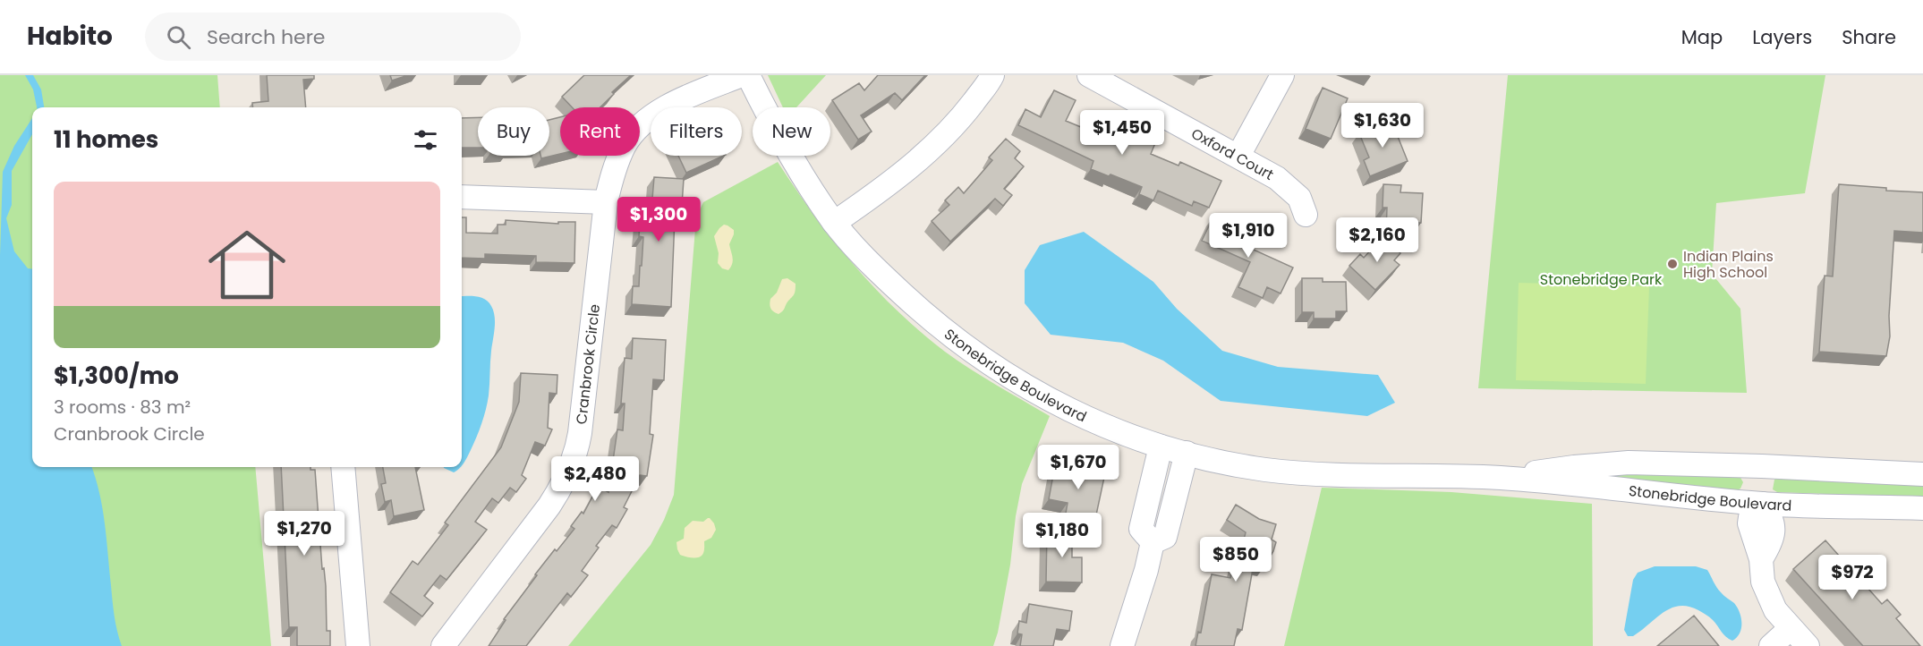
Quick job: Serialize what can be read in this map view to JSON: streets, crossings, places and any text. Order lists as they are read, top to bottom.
{
  "streets": {
    "street": ["Oxford Court", "Cranbrook Circle", "Stonebridge Boulevard"]
  },
  "parks": ["Stonebridge Park"],
  "places": ["Indian Plains High School"],
  "page": {
    "header": "Habito",
    "search": "Search here",
    "nav": ["Map", "Layers", "Share"],
    "price": [
      "$1,630",
      "$1,450",
      "$1,300",
      "$1,910",
      "$2,160",
      "$1,670",
      "$2,480",
      "$1,270",
      "$1,180",
      "$850",
      "$972"
    ],
    "chip": [
      "Buy",
      "Rent",
      "Filters",
      "New"
    ],
    "heading": "11 homes",
    "list": [
      {
        "name": "$1,300/mo",
        "note": "3 rooms · 83 m² · Cranbrook Circle"
      }
    ]
  }
}
